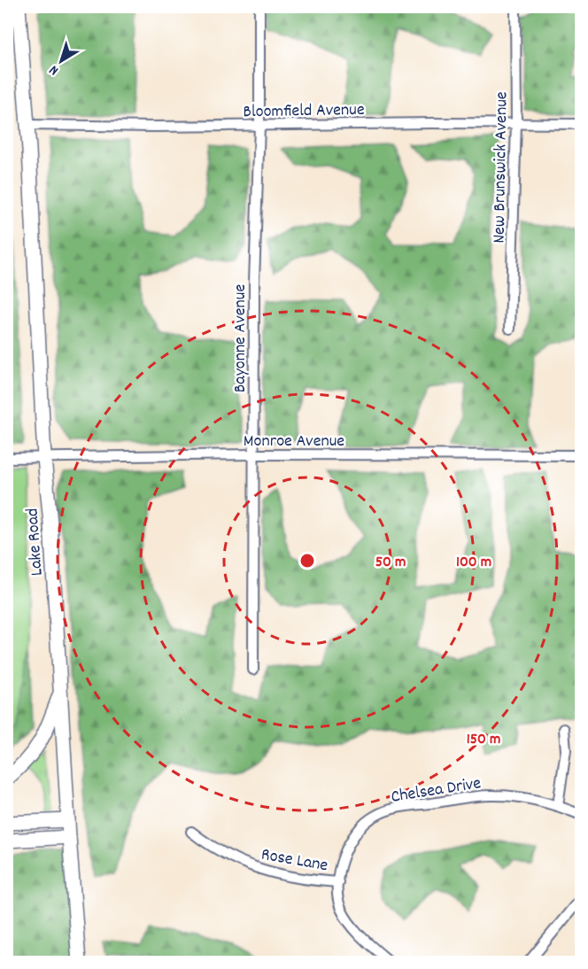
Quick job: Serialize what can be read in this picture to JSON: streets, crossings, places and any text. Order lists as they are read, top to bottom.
{
  "streets": {
    "street": [
      "Bloomfield Avenue",
      "New Brunswick Avenue",
      "Bayonne Avenue",
      "Monroe Avenue",
      "Lake Road",
      "Chelsea Drive",
      "Rose Lane"
    ]
  },
  "crossings": [
    ["Bloomfield Avenue", "New Brunswick Avenue"],
    ["Bloomfield Avenue", "Bayonne Avenue"],
    ["Bloomfield Avenue", "Lake Road"],
    ["Bayonne Avenue", "Monroe Avenue"],
    ["Monroe Avenue", "Lake Road"],
    ["Chelsea Drive", "Rose Lane"]
  ],
  "north": "bottom left",
  "rings": ["50 m", "100 m", "150 m"]
}
